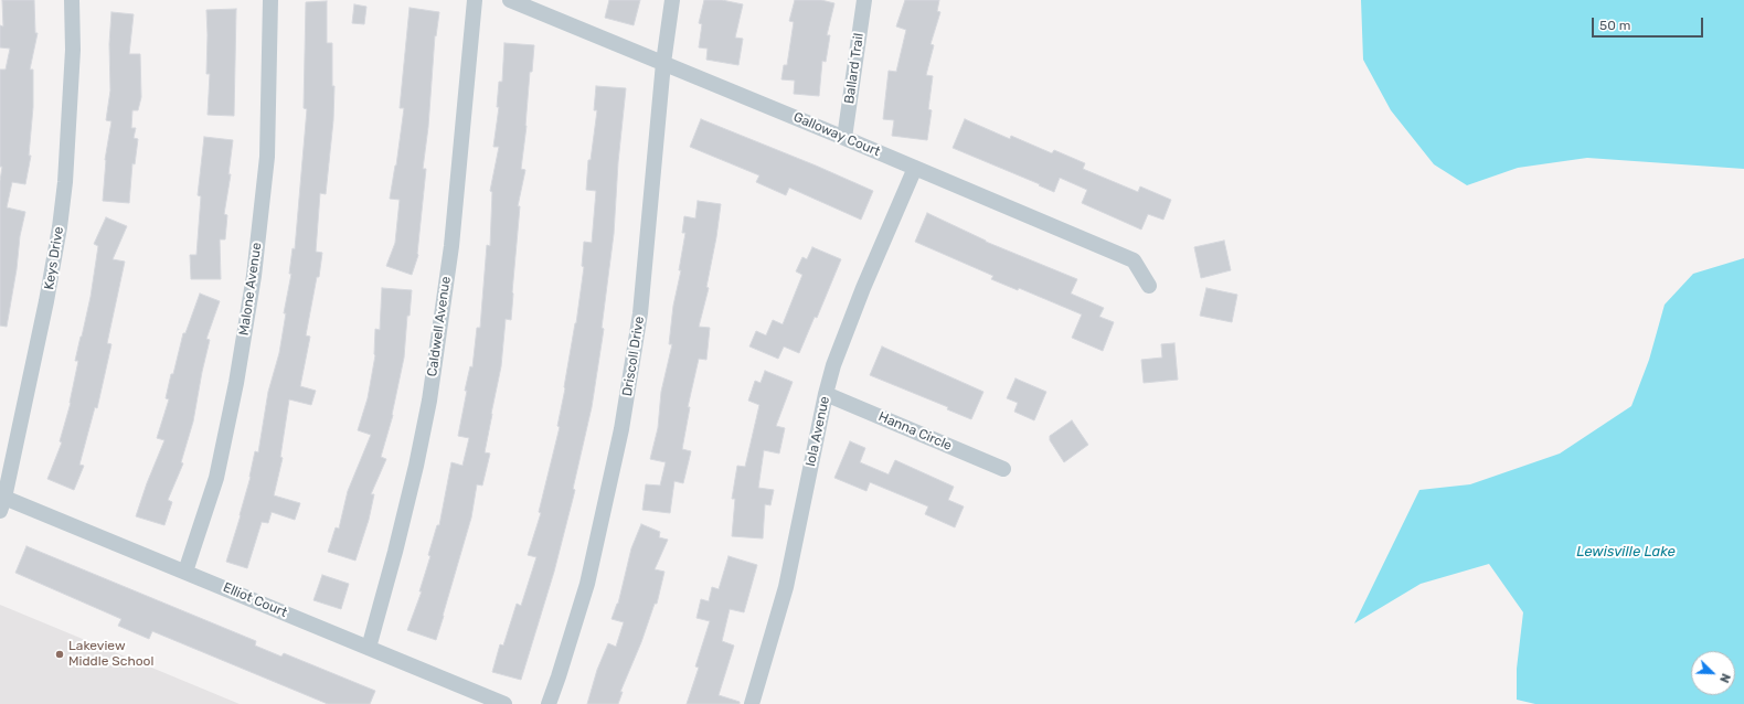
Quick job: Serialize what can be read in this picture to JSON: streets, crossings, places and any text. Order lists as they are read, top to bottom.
{
  "streets": {
    "street": [
      "Ballard Trail",
      "Galloway Court",
      "Keys Drive",
      "Malone Avenue",
      "Caldwell Avenue",
      "Driscoll Drive",
      "Iola Avenue",
      "Hanna Circle",
      "Elliot Court"
    ]
  },
  "crossings": [
    ["Ballard Trail", "Galloway Court"],
    ["Galloway Court", "Driscoll Drive"],
    ["Galloway Court", "Iola Avenue"],
    ["Keys Drive", "Elliot Court"],
    ["Malone Avenue", "Elliot Court"],
    ["Caldwell Avenue", "Elliot Court"],
    ["Iola Avenue", "Hanna Circle"]
  ],
  "water": ["Lewisville Lake"],
  "places": ["Lakeview Middle School"],
  "scale_bar": "50 m",
  "north": "bottom right"
}
